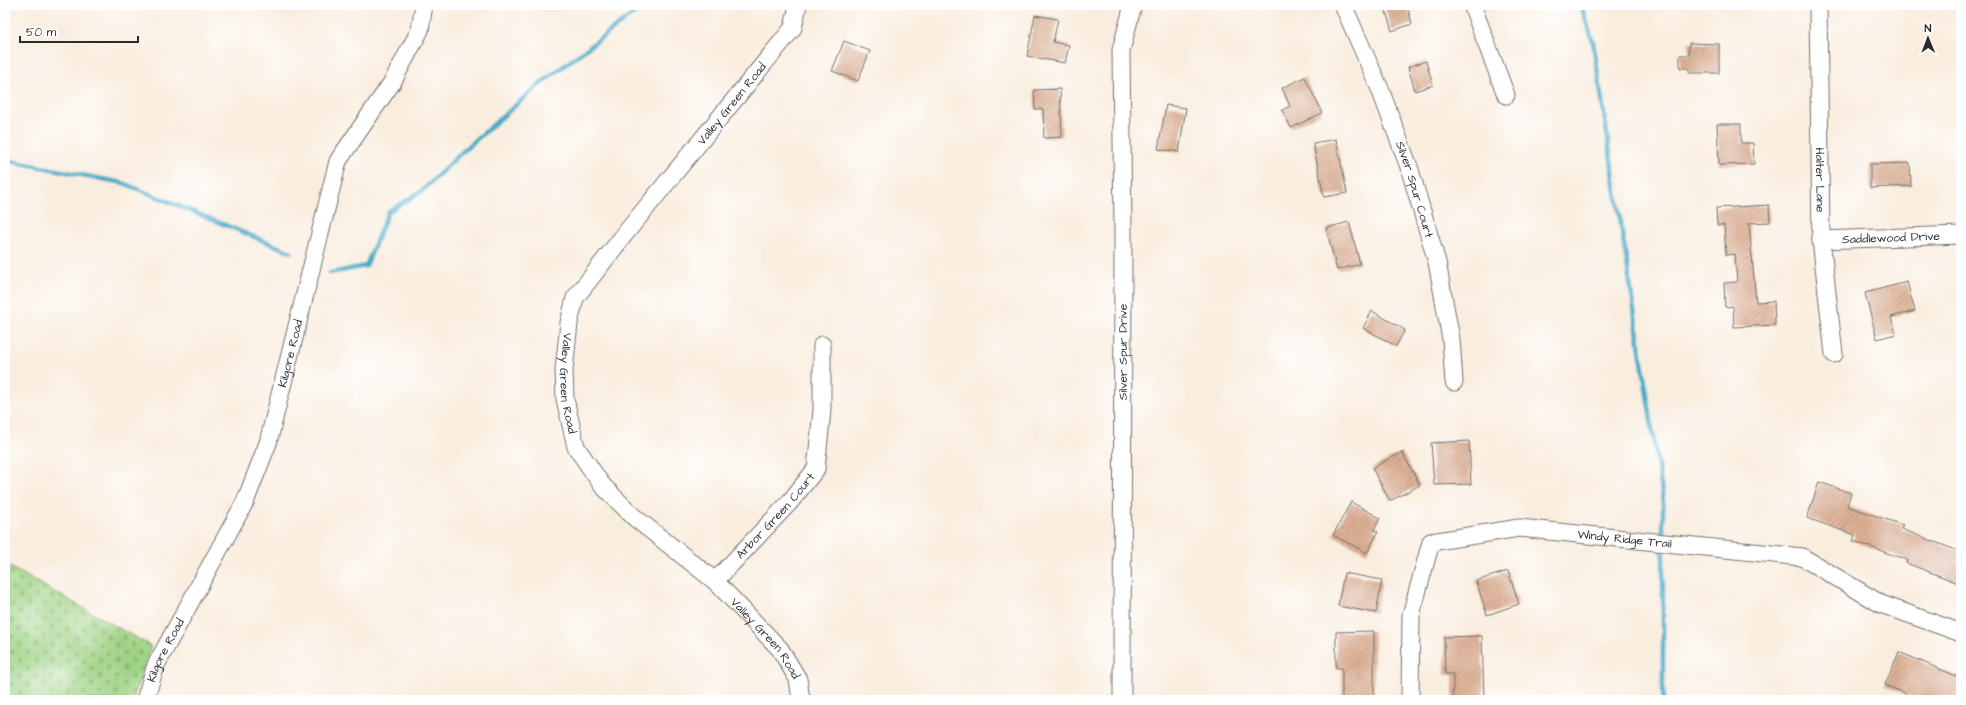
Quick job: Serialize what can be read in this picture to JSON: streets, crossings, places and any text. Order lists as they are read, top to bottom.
{
  "streets": {
    "street": [
      "Valley Green Road",
      "Halter Lane",
      "Silver Spur Court",
      "Saddlewood Drive",
      "Silver Spur Drive",
      "Kilgore Road",
      "Arbor Green Court",
      "Windy Ridge Trail"
    ]
  },
  "crossings": [
    ["Valley Green Road", "Arbor Green Court"],
    ["Halter Lane", "Saddlewood Drive"]
  ],
  "scale_bar": "50 m",
  "north": "top"
}
